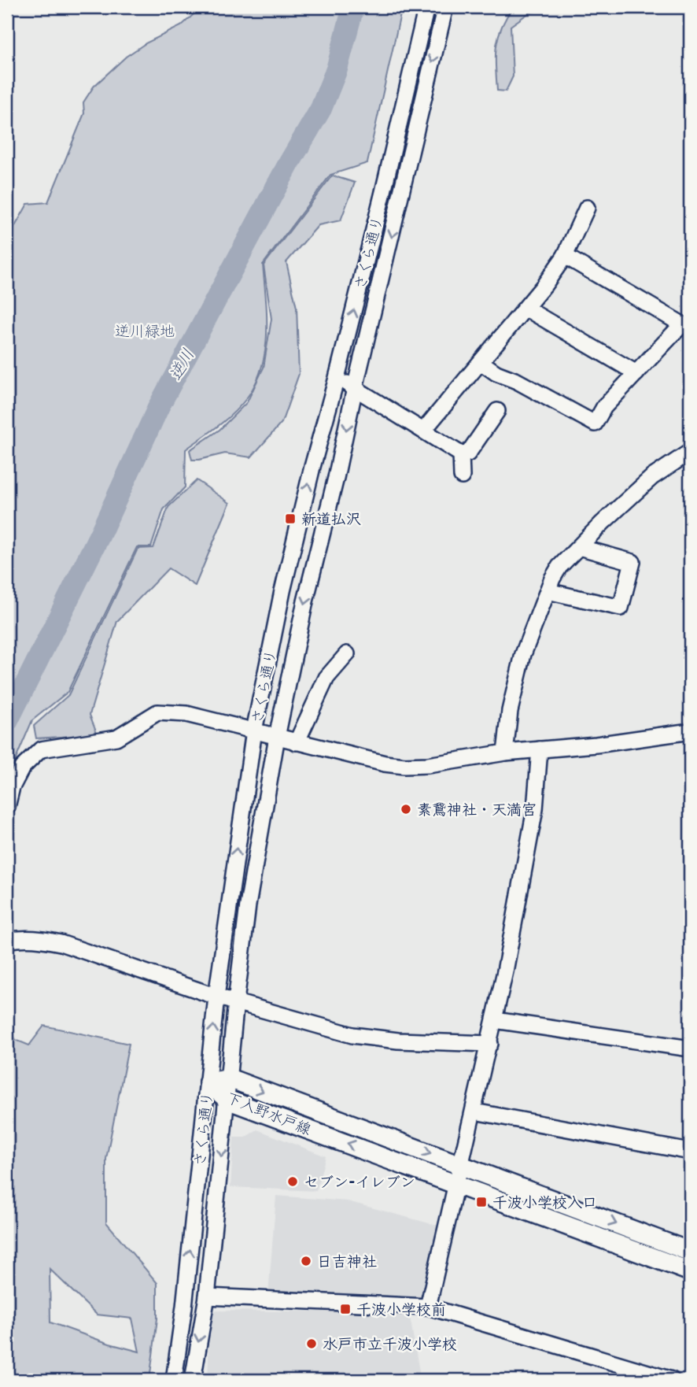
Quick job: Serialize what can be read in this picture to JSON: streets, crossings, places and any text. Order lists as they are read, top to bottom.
{
  "streets": {
    "main road": ["下入野水戸線"],
    "street": ["さくら通り"]
  },
  "crossings": [
    ["さくら通り", "下入野水戸線"]
  ],
  "water": ["逆川"],
  "parks": ["逆川緑地"],
  "places": {
    "transit": ["新道払沢", "千波小学校入口", "千波小学校前"],
    "other": [
      "素鵞神社・天満宮",
      "セブン-イレブン",
      "日吉神社",
      "水戸市立千波小学校"
    ]
  }
}
